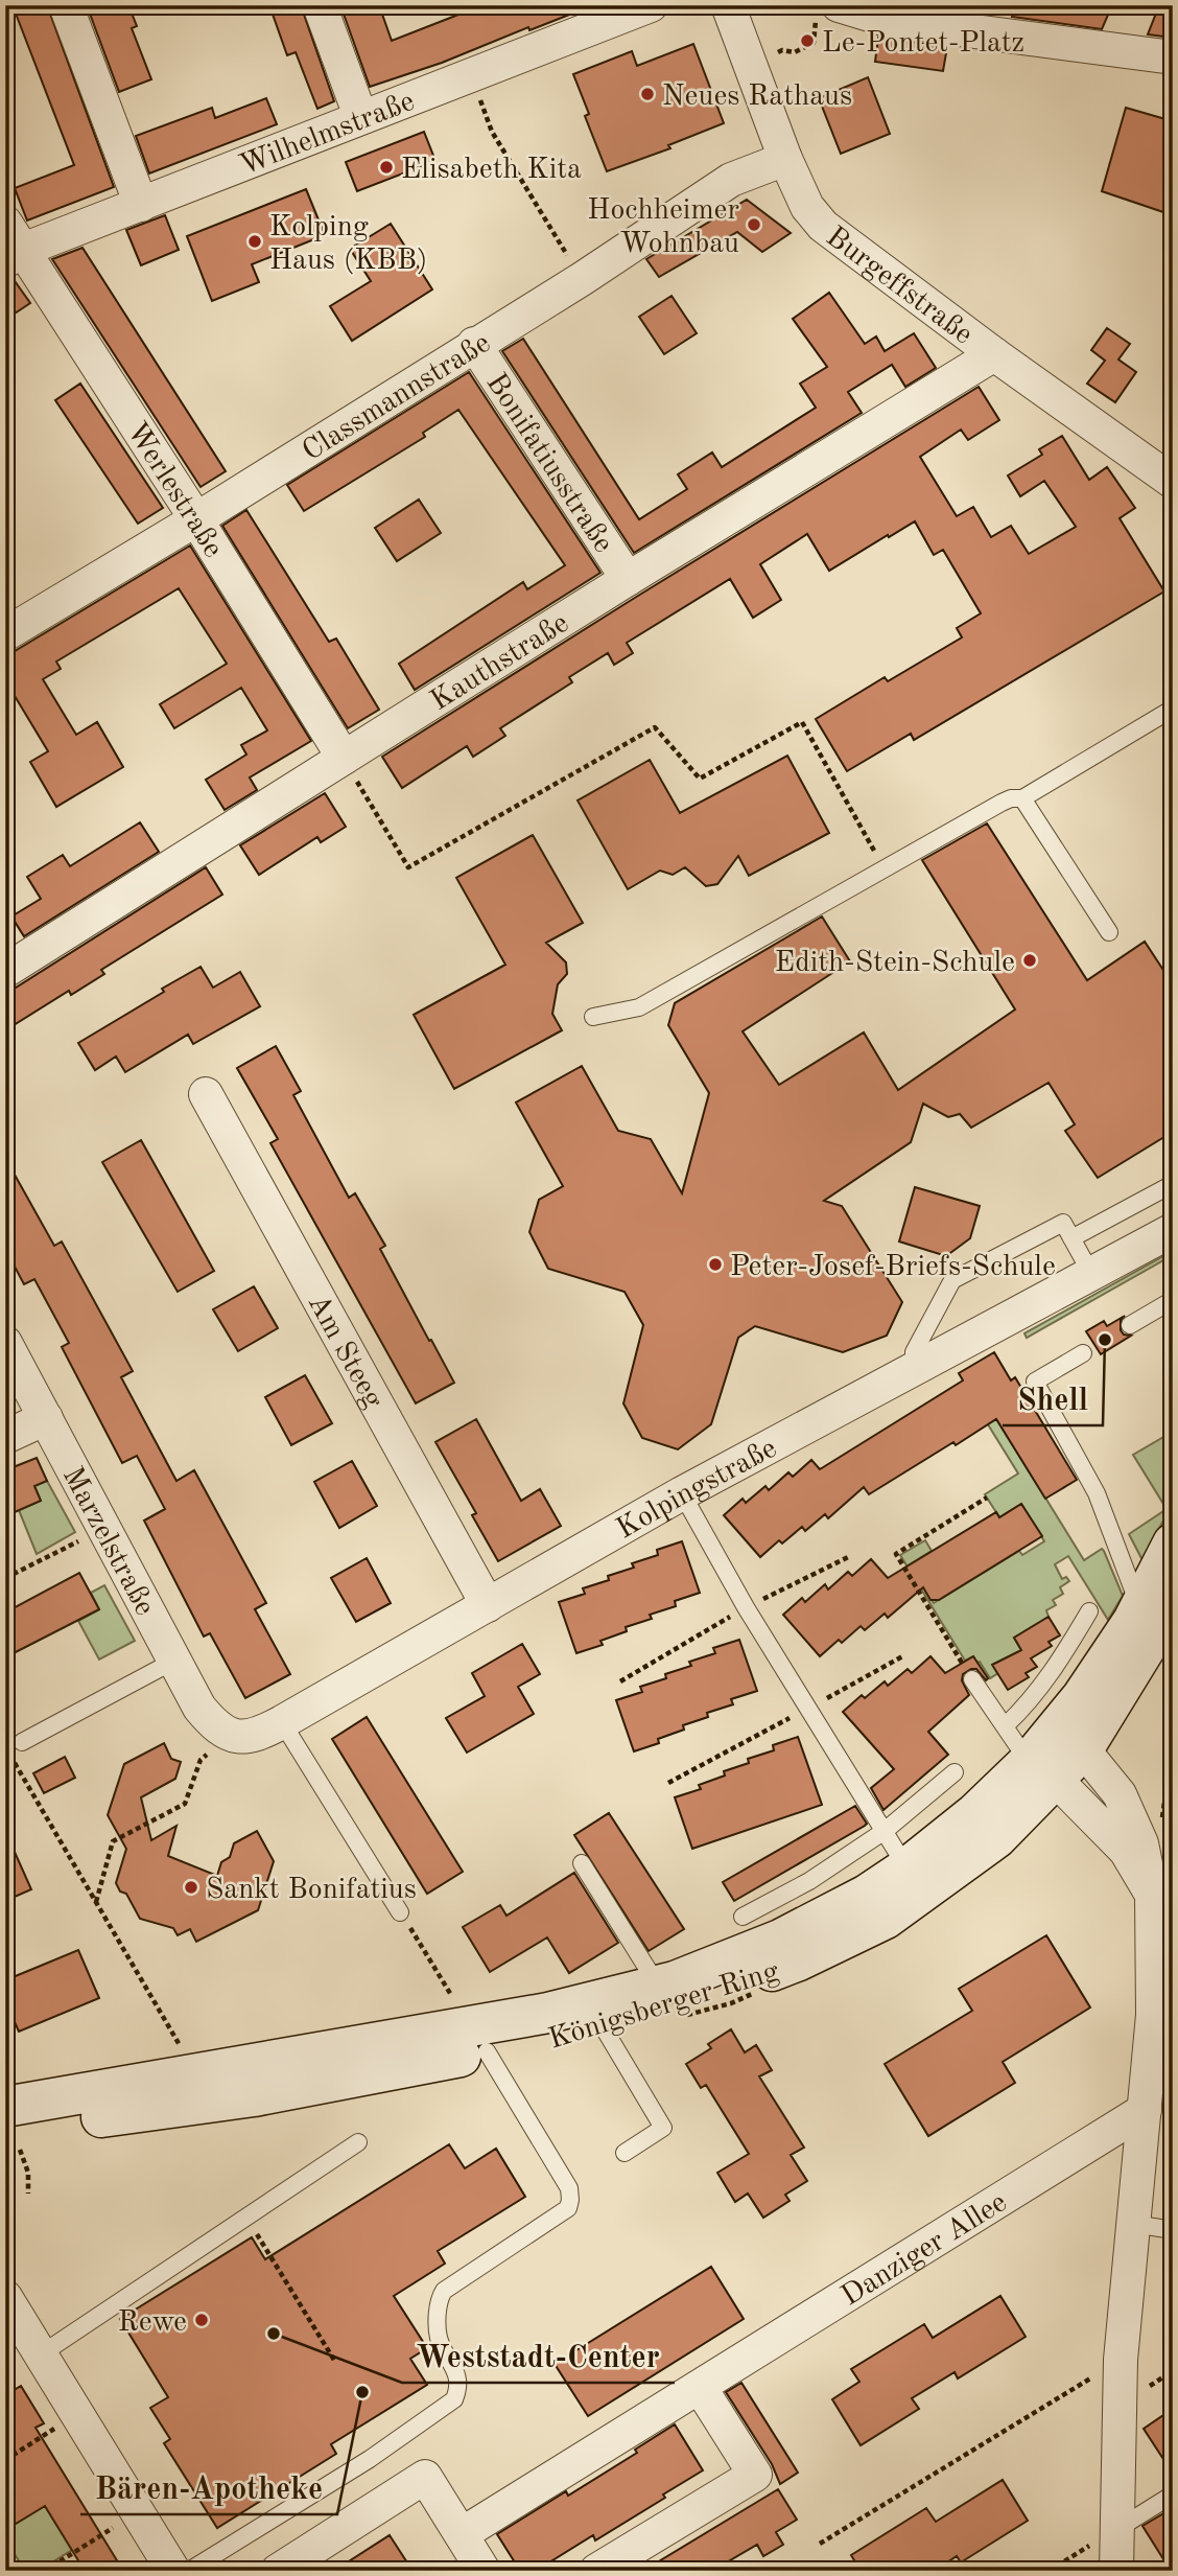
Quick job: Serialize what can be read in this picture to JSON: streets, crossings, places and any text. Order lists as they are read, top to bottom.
{
  "streets": {
    "main road": ["Königsberger Ring"],
    "street": [
      "Wilhelmstraße",
      "Burgeffstraße",
      "Classmannstraße",
      "Bonifatiusstraße",
      "Werlestraße",
      "Kauthstraße",
      "Am Steeg",
      "Kolpingstraße",
      "Marzelstraße",
      "Danziger Allee"
    ]
  },
  "crossings": [
    ["Wilhelmstraße", "Werlestraße"],
    ["Burgeffstraße", "Classmannstraße"],
    ["Burgeffstraße", "Kauthstraße"],
    ["Classmannstraße", "Bonifatiusstraße"],
    ["Classmannstraße", "Werlestraße"],
    ["Bonifatiusstraße", "Kauthstraße"],
    ["Werlestraße", "Kauthstraße"],
    ["Am Steeg", "Kolpingstraße"],
    ["Kolpingstraße", "Marzelstraße"]
  ],
  "places": [
    "Le-Pontet-Platz",
    "Neues Rathaus",
    "Elisabeth Kita",
    "Hochheimer Wohnbau",
    "Kolping Haus (KBB)",
    "Edith-Stein-Schule",
    "Peter-Josef-Briefs-Schule",
    "Shell",
    "Sankt Bonifatius",
    "Rewe",
    "Weststadt-Center",
    "Bären-Apotheke"
  ]
}
